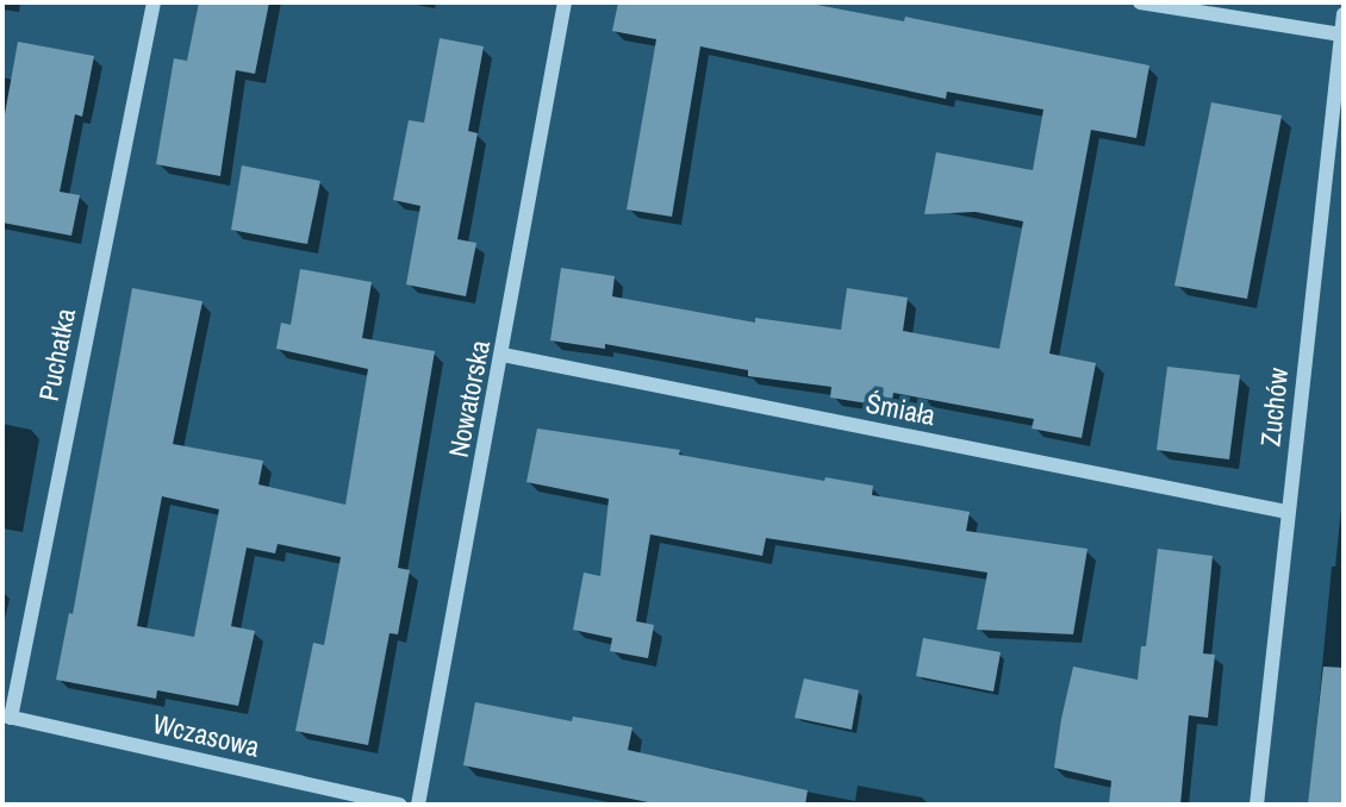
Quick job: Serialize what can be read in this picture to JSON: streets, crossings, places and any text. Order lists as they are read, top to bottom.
{
  "streets": {
    "street": [
      "Puchatka",
      "Nowatorska",
      "Zuchów",
      "Śmiała",
      "Wczasowa"
    ]
  },
  "crossings": [
    ["Puchatka", "Wczasowa"],
    ["Nowatorska", "Śmiała"],
    ["Zuchów", "Śmiała"]
  ]
}
